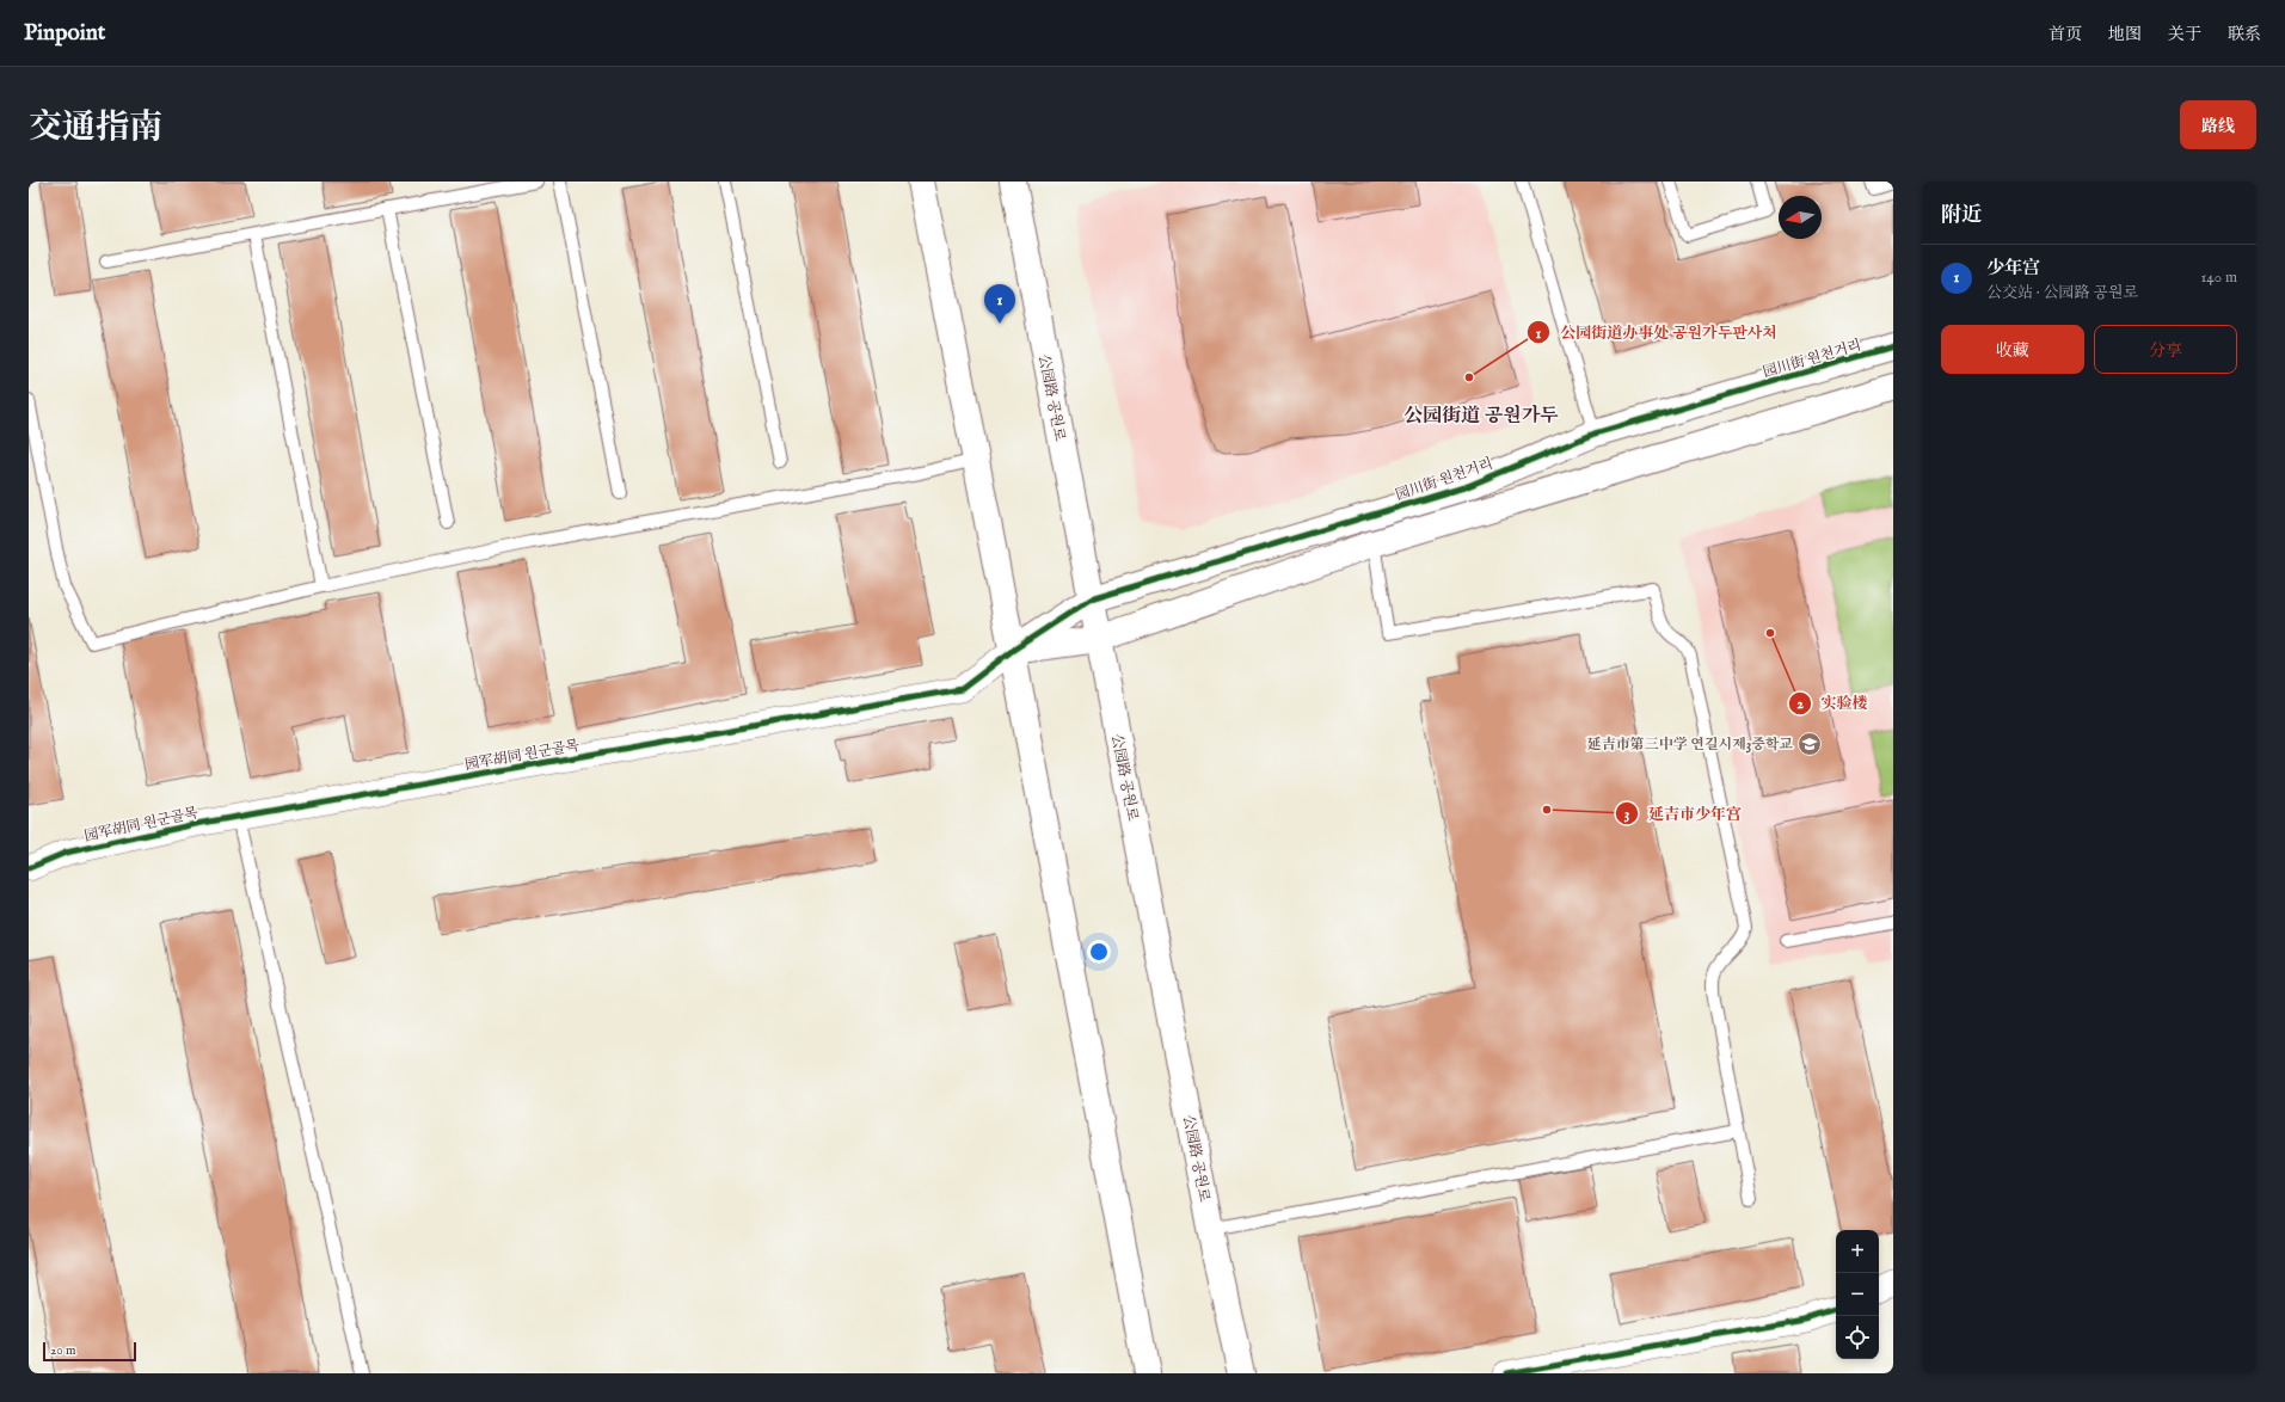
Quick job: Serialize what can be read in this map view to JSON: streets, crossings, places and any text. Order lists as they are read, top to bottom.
{
  "streets": {
    "main road": ["园川街 원천거리", "公园路 공원로"],
    "street": ["园军胡同 원군골목"]
  },
  "crossings": [
    ["园川街 원천거리", "公园路 공원로"],
    ["园川街 원천거리", "园军胡同 원군골목"]
  ],
  "districts": ["公园街道 공원가두"],
  "places": {
    "other": ["公园街道办事处 공원가두판사처", "实验楼", "延吉市少年宫"],
    "school or university": ["延吉市第三中学 연길시제3중학교"]
  },
  "scale_bar": "20 m",
  "north": "left",
  "page": {
    "header": "Pinpoint",
    "nav": [
      "首页",
      "地图",
      "关于",
      "联系"
    ],
    "title": "交通指南",
    "buttons": [
      "路线",
      ["收藏", "分享"]
    ],
    "heading": "附近",
    "list": [
      {
        "mark": "1",
        "name": "少年宫",
        "note": "公交站 · 公园路 공원로",
        "value": "140 m"
      }
    ],
    "pins": "1",
    "map_buttons": ["+", "−"],
    "scale": "20 m"
  }
}
